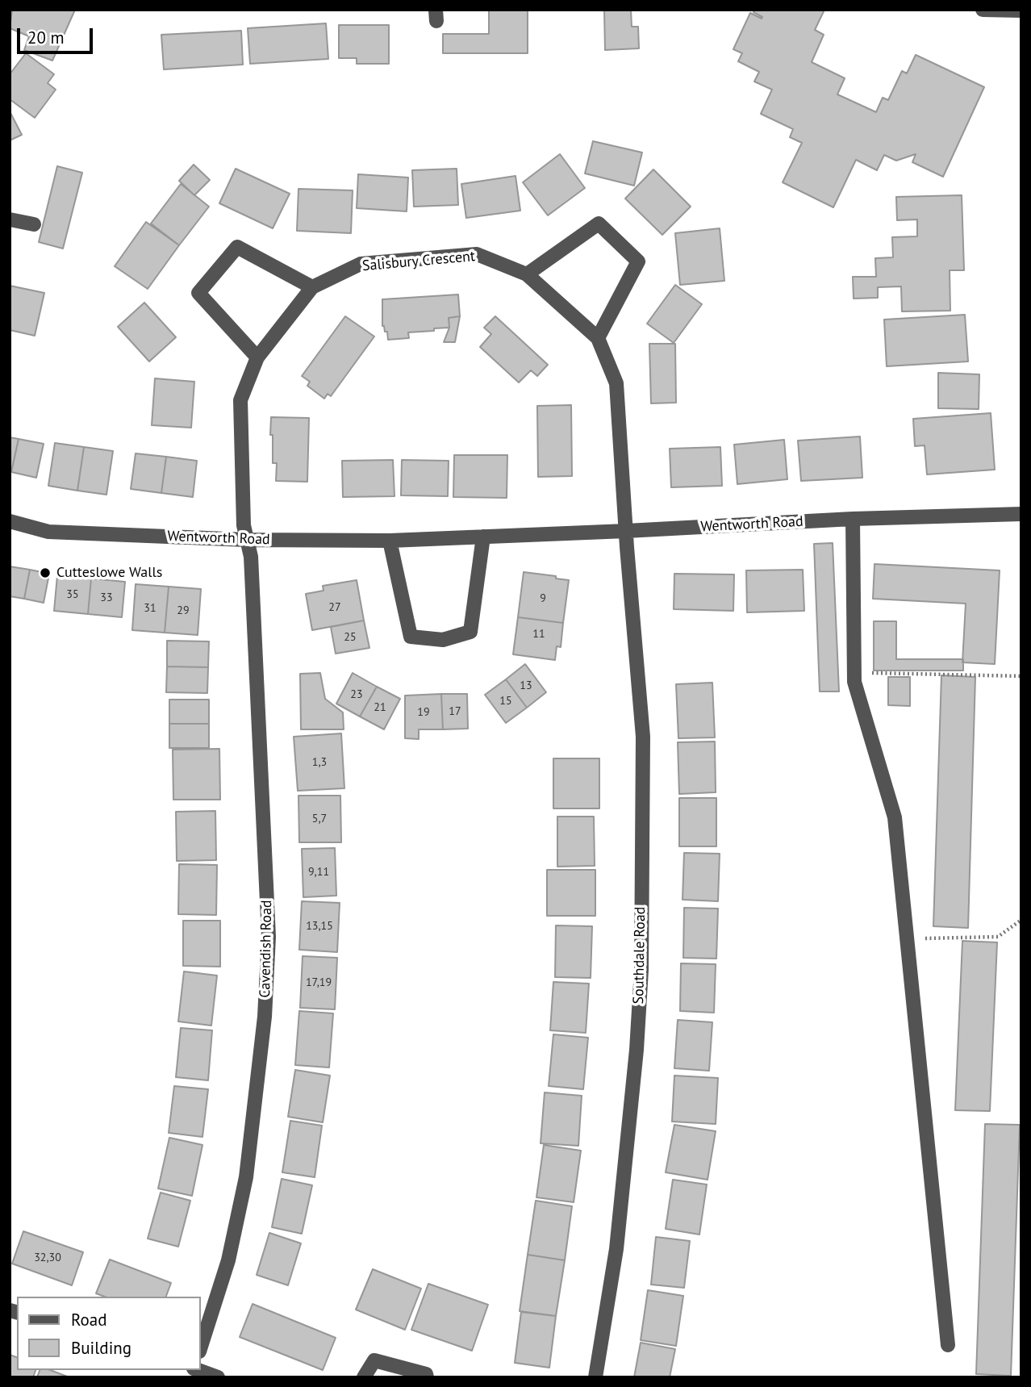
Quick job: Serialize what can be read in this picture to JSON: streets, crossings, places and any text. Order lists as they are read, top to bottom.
{
  "streets": {
    "street": [
      "Salisbury Crescent",
      "Wentworth Road",
      "Cavendish Road",
      "Southdale Road"
    ]
  },
  "crossings": [
    ["Salisbury Crescent", "Wentworth Road"],
    ["Salisbury Crescent", "Cavendish Road"],
    ["Salisbury Crescent", "Southdale Road"],
    ["Wentworth Road", "Cavendish Road"],
    ["Wentworth Road", "Southdale Road"]
  ],
  "places": ["Cutteslowe Walls"],
  "house_numbers": [
    "35",
    "33",
    "9",
    "27",
    "31",
    "29",
    "11",
    "25",
    "13",
    "23",
    "15",
    "21",
    "17",
    "19",
    "1,3",
    "5,7",
    "9,11",
    "13,15",
    "17,19",
    "32,30"
  ],
  "legend": ["Road", "Building"],
  "scale_bar": "20 m"
}
